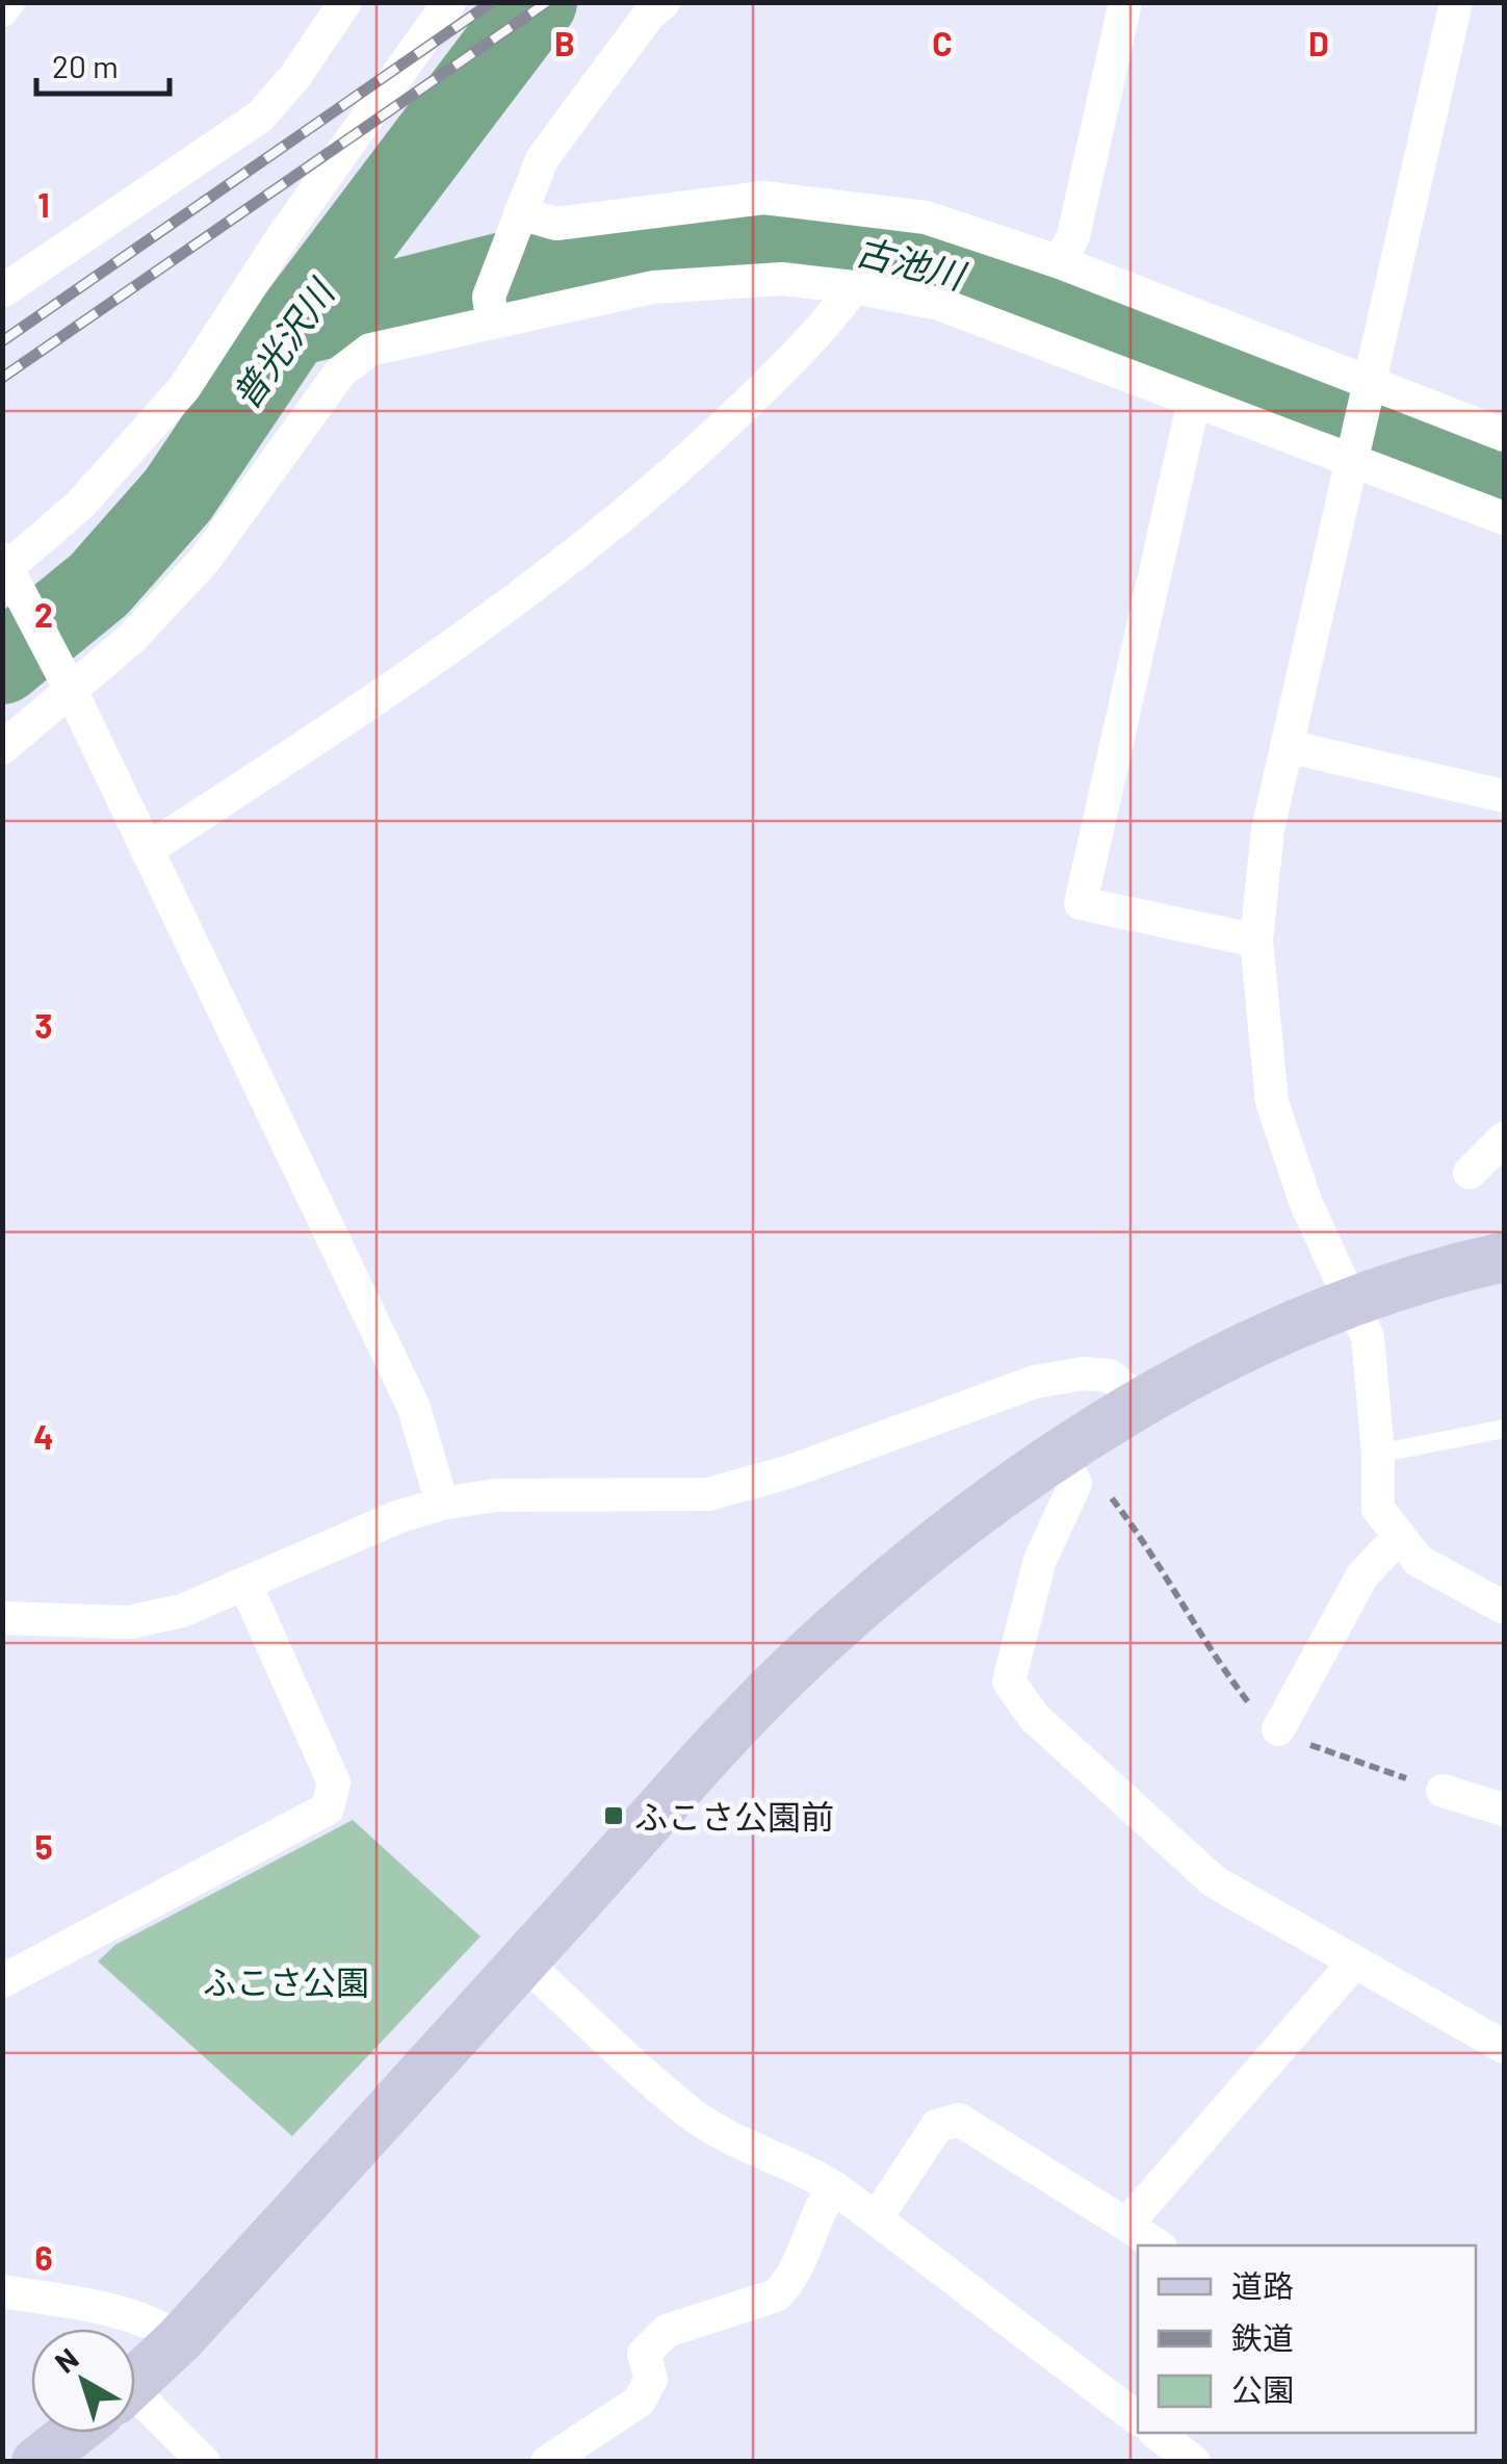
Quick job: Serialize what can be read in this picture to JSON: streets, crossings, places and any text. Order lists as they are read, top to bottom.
{
  "water": ["古池川", "普光沢川"],
  "parks": ["ふこさ公園"],
  "places": {
    "transit": ["ふこさ公園前"]
  },
  "legend": ["道路", "鉄道", "公園"],
  "scale_bar": "20 m",
  "north": "top left",
  "grid": {
    "columns": ["B", "C", "D"],
    "rows": [
      "1",
      "2",
      "3",
      "4",
      "5",
      "6"
    ]
  }
}
